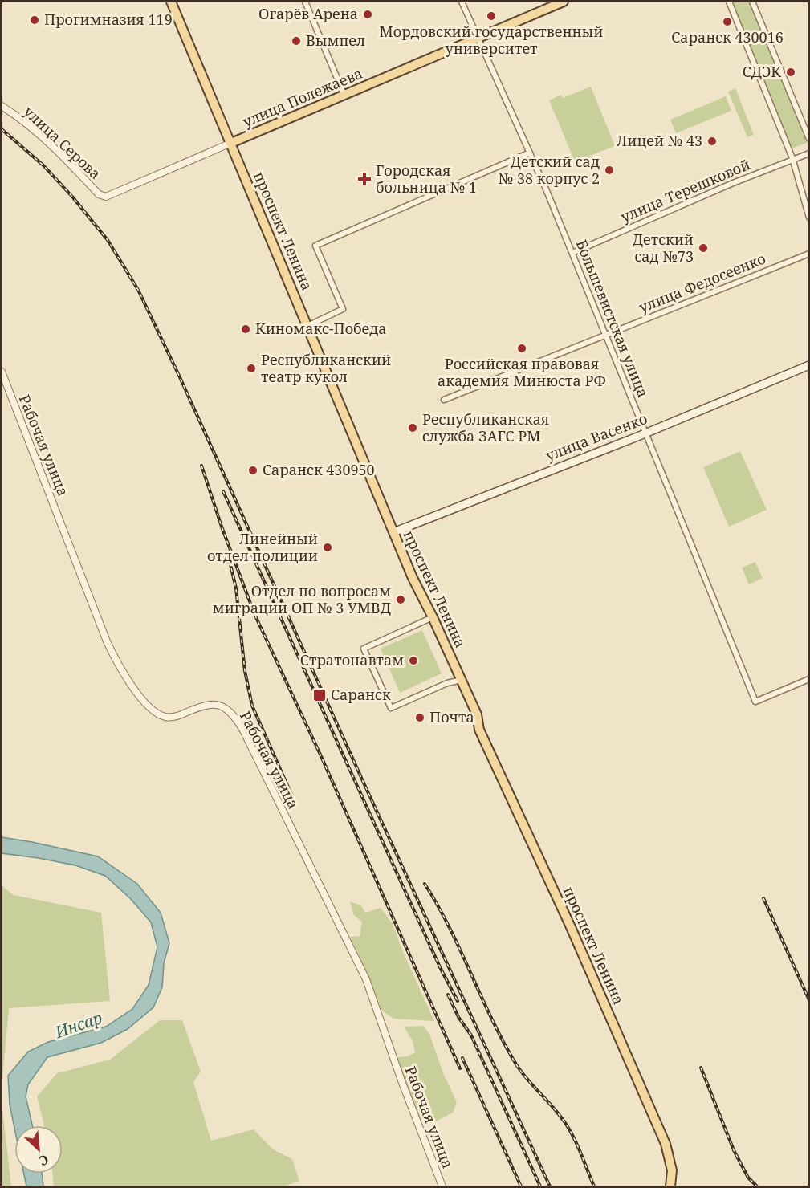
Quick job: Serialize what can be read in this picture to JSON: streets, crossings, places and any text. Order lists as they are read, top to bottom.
{
  "streets": {
    "main road": ["улица Полежаева", "проспект Ленина", "улица Васенко"],
    "street": [
      "улица Серова",
      "улица Терешковой",
      "улица Федосеенко",
      "Большевистская улица",
      "Рабочая улица"
    ]
  },
  "crossings": [
    ["улица Полежаева", "улица Серова"],
    ["улица Полежаева", "проспект Ленина"],
    ["улица Полежаева", "Большевистская улица"],
    ["улица Терешковой", "Большевистская улица"],
    ["проспект Ленина", "улица Васенко"],
    ["улица Федосеенко", "Большевистская улица"],
    ["Большевистская улица", "улица Васенко"]
  ],
  "water": ["Инсар"],
  "places": {
    "other": [
      "Огарёв Арена",
      "Мордовский государственный университет",
      "Прогимназия 119",
      "Саранск 430016",
      "Вымпел",
      "СДЭК",
      "Лицей № 43",
      "Детский сад № 38 корпус 2",
      "Детский сад №73",
      "Киномакс-Победа",
      "Российская правовая академия Минюста РФ",
      "Республиканский театр кукол",
      "Республиканская служба ЗАГС РМ",
      "Саранск 430950",
      "Линейный отдел полиции",
      "Отдел по вопросам миграции ОП № 3 УМВД",
      "Стратонавтам",
      "Почта"
    ],
    "health": ["Городская больница № 1"],
    "transit": ["Саранск"]
  },
  "north": "bottom right"
}
